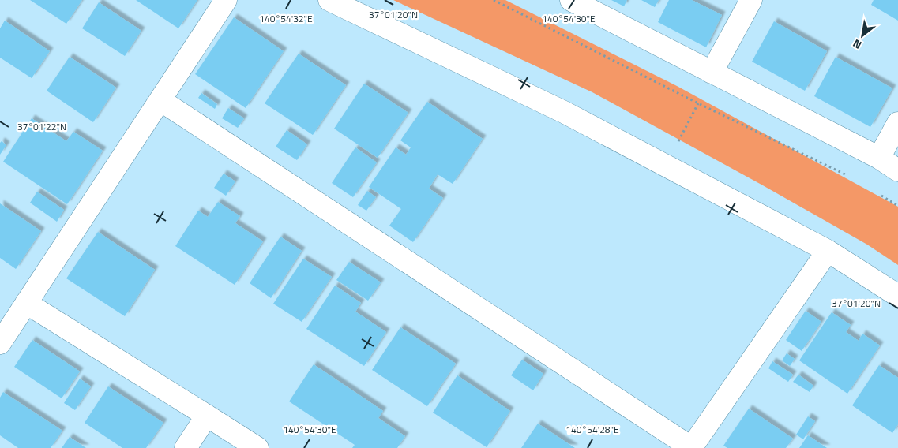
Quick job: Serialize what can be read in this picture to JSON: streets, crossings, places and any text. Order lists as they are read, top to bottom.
{
  "north": "bottom left",
  "coordinates": [
    "37°01'20\"N",
    "140°54'32\"E",
    "140°54'30\"E",
    "37°01'22\"N",
    "140°54'28\"E"
  ]
}
